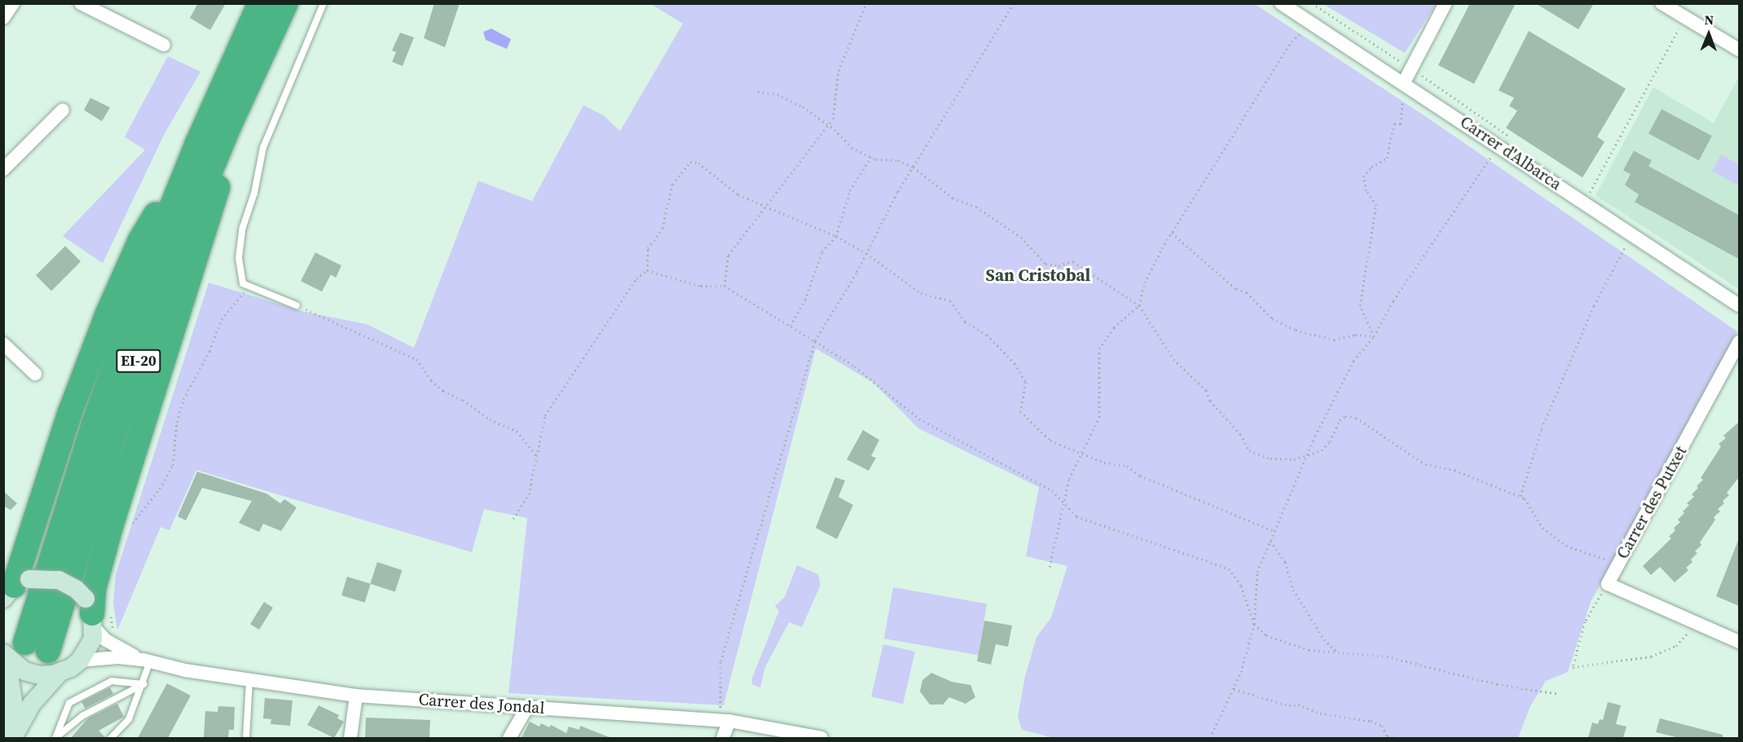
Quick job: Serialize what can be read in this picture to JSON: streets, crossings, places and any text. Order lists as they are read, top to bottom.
{
  "streets": {
    "highway": ["EI-20"],
    "street": ["Carrer d'Albarca", "Carrer des Putxet", "Carrer des Jondal"]
  },
  "districts": ["San Cristobal"],
  "north": "top"
}
